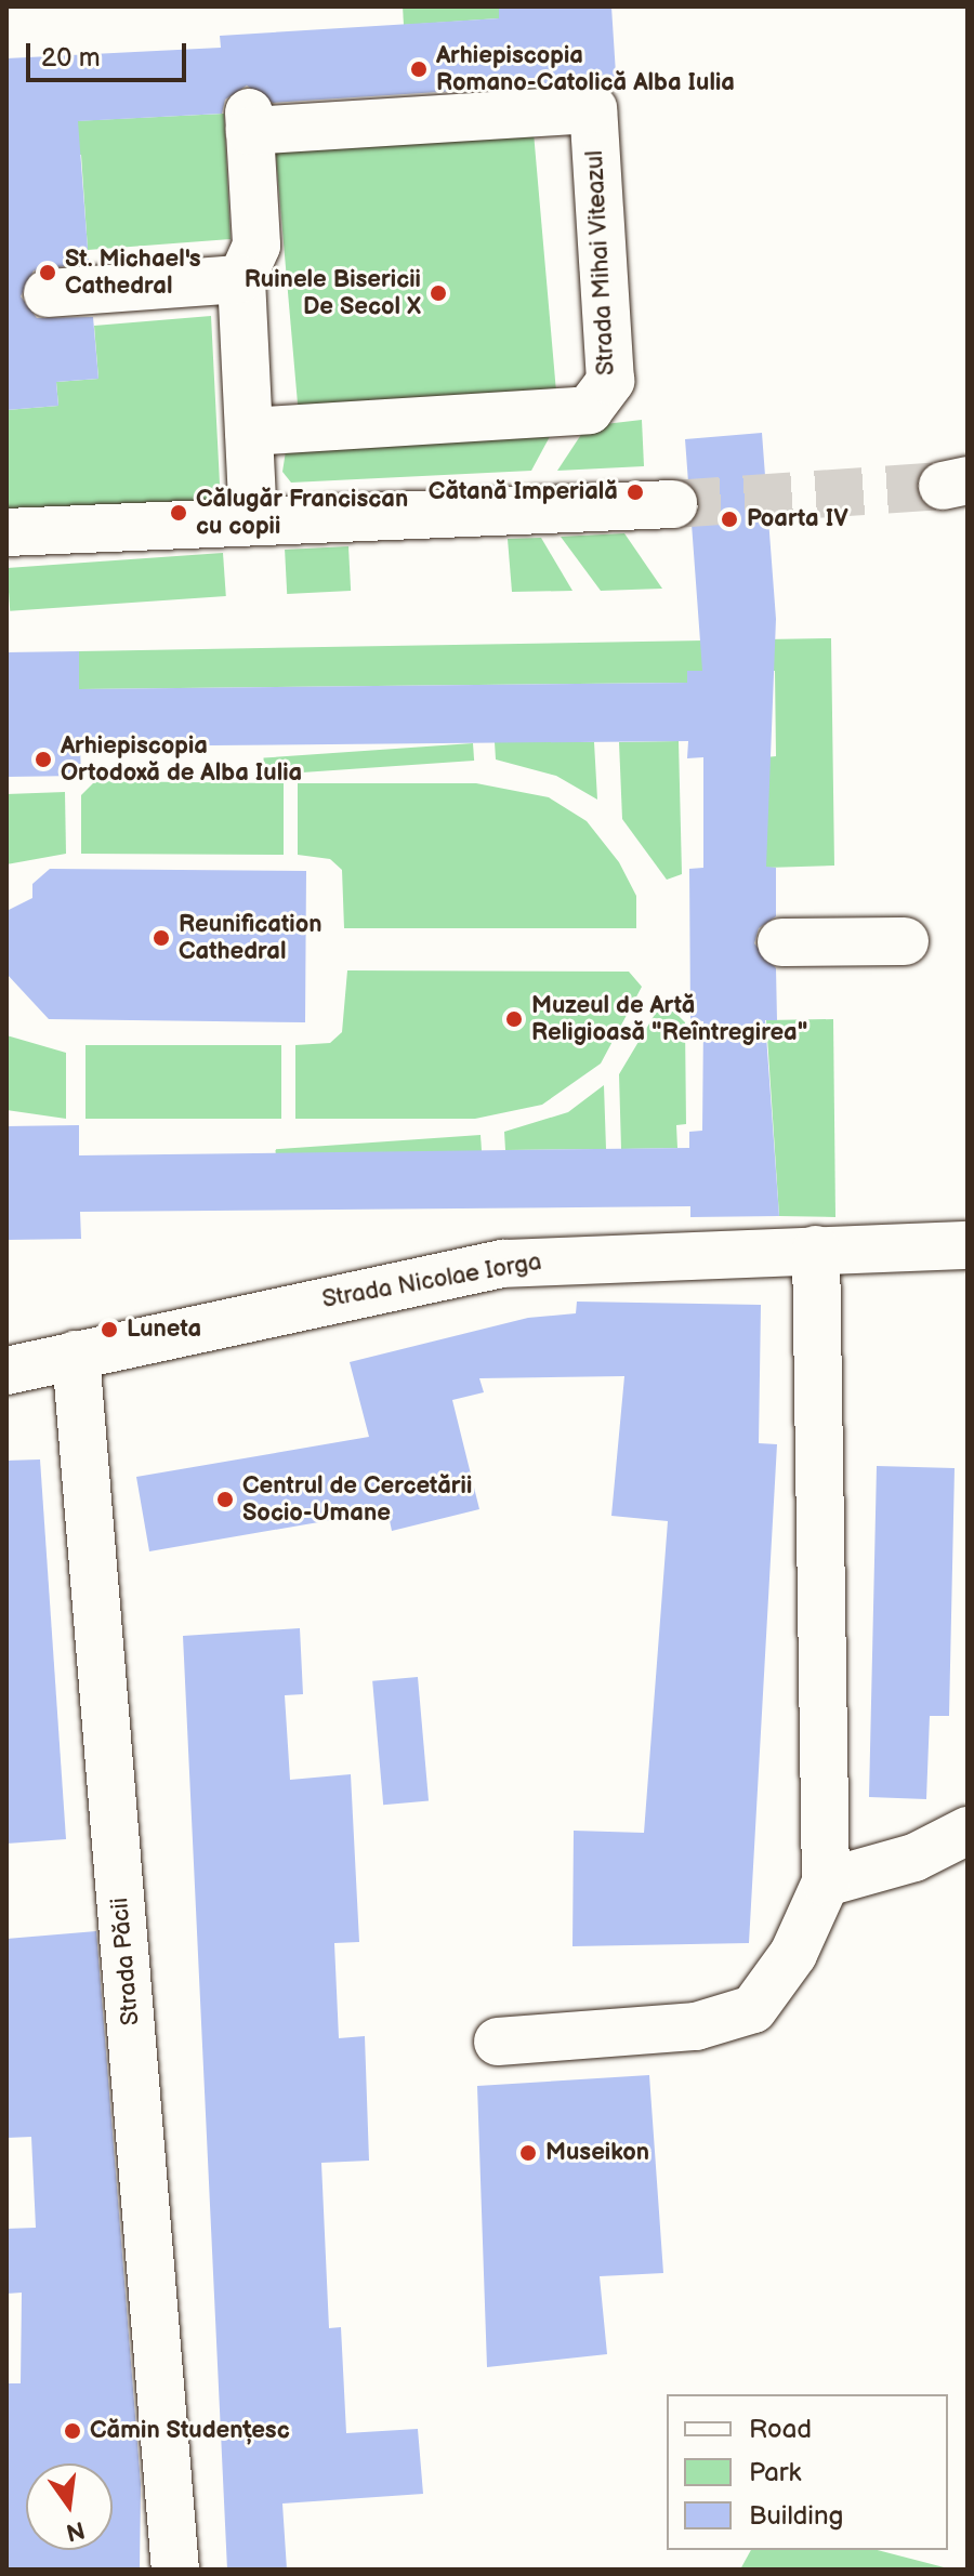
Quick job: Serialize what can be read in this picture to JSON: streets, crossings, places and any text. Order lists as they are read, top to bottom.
{
  "streets": {
    "street": ["Strada Mihai Viteazul", "Strada Nicolae Iorga", "Strada Păcii"]
  },
  "crossings": [
    ["Strada Nicolae Iorga", "Strada Păcii"]
  ],
  "places": [
    "Arhiepiscopia Romano-Catolică Alba Iulia",
    "St. Michael's Cathedral",
    "Ruinele Bisericii De Secol X",
    "Cătană Imperială",
    "Călugăr Franciscan cu copii",
    "Poarta IV",
    "Arhiepiscopia Ortodoxă de Alba Iulia",
    "Reunification Cathedral",
    "Muzeul de Artă Religioasă \"Reîntregirea\"",
    "Luneta",
    "Centrul de Cercetării Socio-Umane",
    "Museikon",
    "Cămin Studențesc"
  ],
  "legend": ["Road", "Park", "Building"],
  "scale_bar": "20 m",
  "north": "bottom"
}
